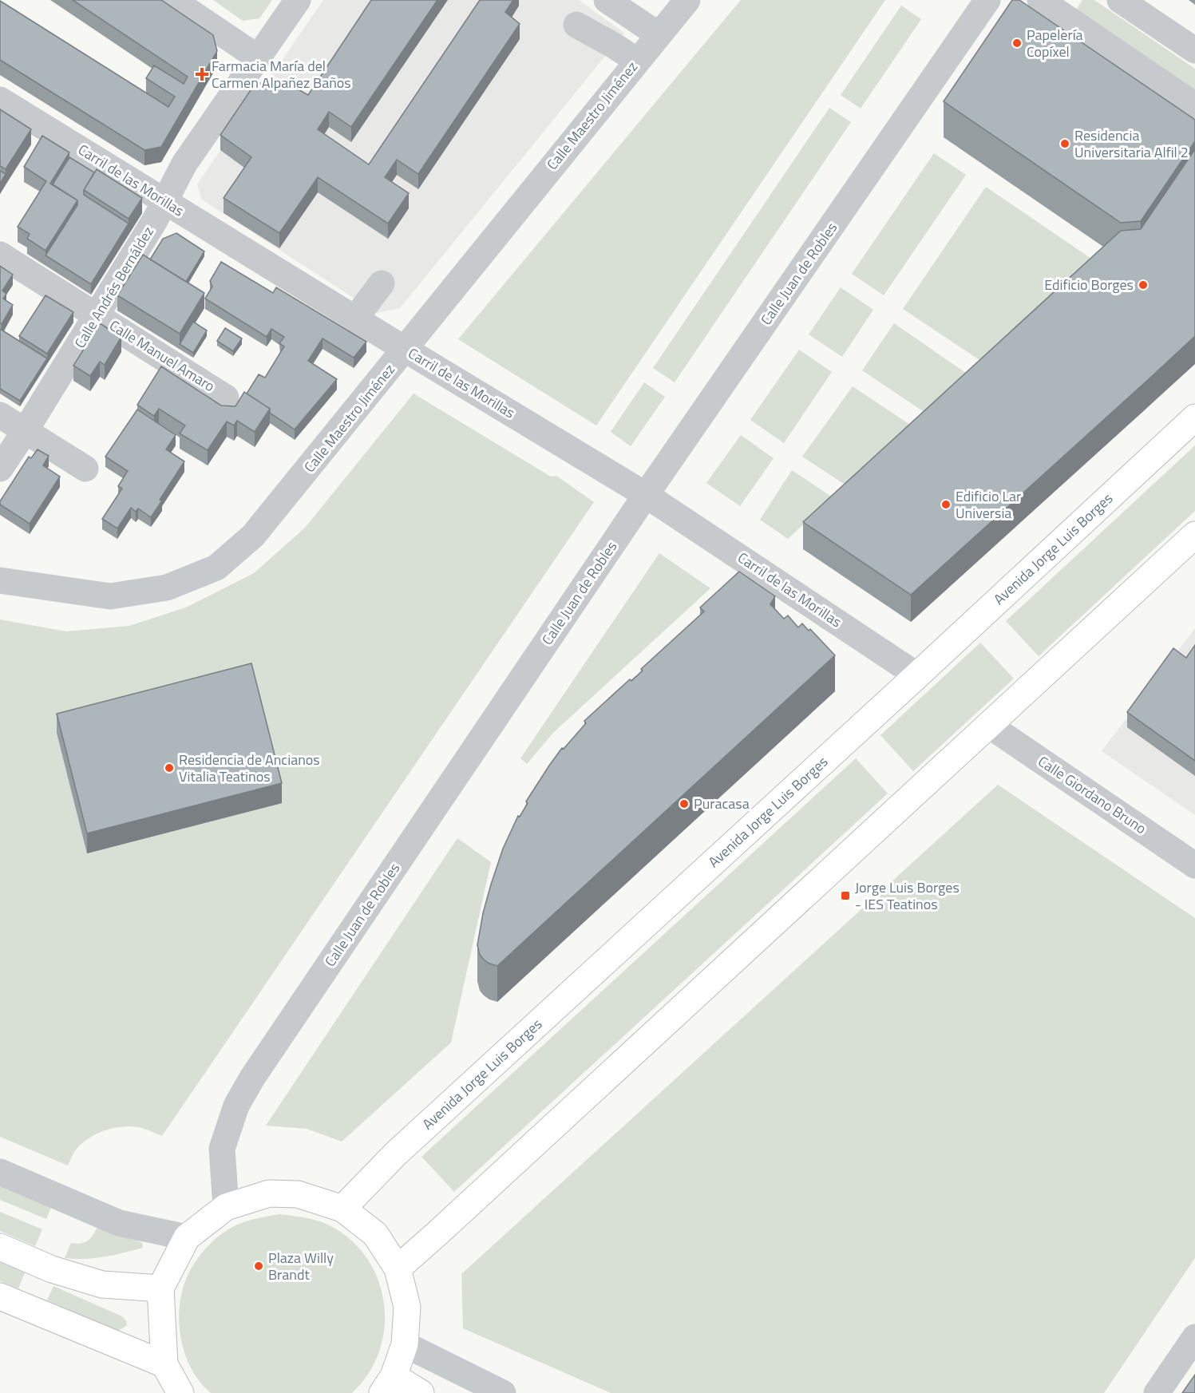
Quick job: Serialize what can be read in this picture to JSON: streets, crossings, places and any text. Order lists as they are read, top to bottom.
{
  "streets": {
    "main road": ["Avenida Jorge Luis Borges"],
    "street": [
      "Calle Maestro Jiménez",
      "Carril de las Morillas",
      "Calle Juan de Robles",
      "Calle Andrés Bernáldez",
      "Calle Manuel Amaro",
      "Calle Giordano Bruno"
    ]
  },
  "crossings": [
    ["Calle Maestro Jiménez", "Carril de las Morillas"],
    ["Carril de las Morillas", "Calle Juan de Robles"],
    ["Carril de las Morillas", "Calle Andrés Bernáldez"],
    ["Carril de las Morillas", "Avenida Jorge Luis Borges"],
    ["Calle Andrés Bernáldez", "Calle Manuel Amaro"]
  ],
  "places": {
    "other": [
      "Papelería Copíxel",
      "Residencia Universitaria Alfil 2",
      "Edificio Borges",
      "Edificio Lar Universia",
      "Residencia de Ancianos Vitalia Teatinos",
      "Puracasa",
      "Plaza Willy Brandt"
    ],
    "health": ["Farmacia María del Carmen Alpañez Baños"],
    "transit": ["Jorge Luis Borges - IES Teatinos"]
  }
}
